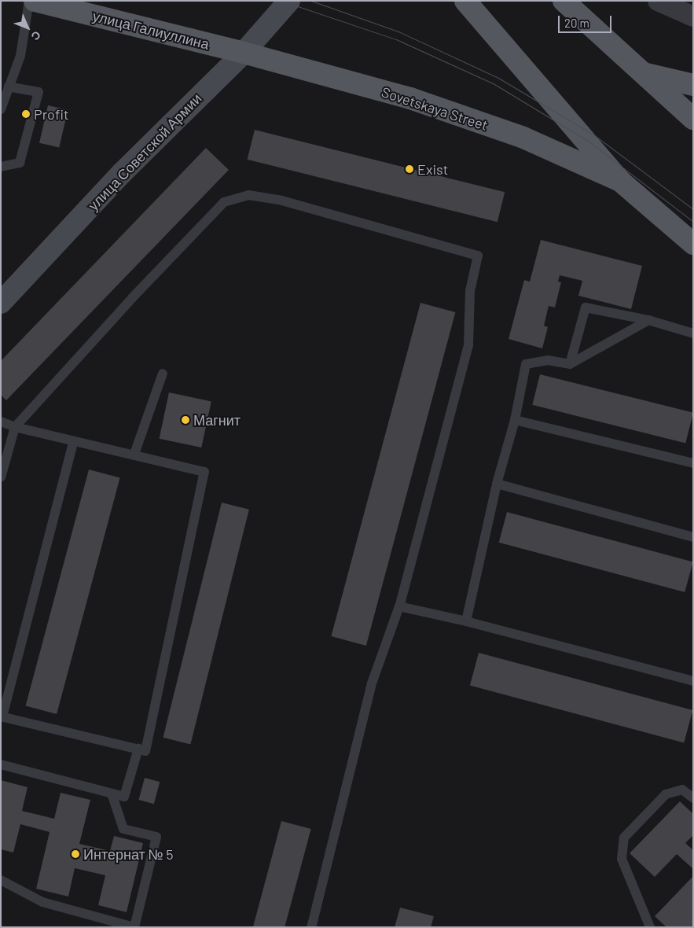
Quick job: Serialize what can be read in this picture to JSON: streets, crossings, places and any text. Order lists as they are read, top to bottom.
{
  "streets": {
    "main road": ["улица Галиуллина", "Sovetskaya Street", "улица Советской Армии"]
  },
  "crossings": [
    ["улица Галиуллина", "Sovetskaya Street"],
    ["улица Галиуллина", "улица Советской Армии"],
    ["Sovetskaya Street", "улица Советской Армии"]
  ],
  "places": [
    "Profit",
    "Exist",
    "Магнит",
    "Интернат № 5"
  ],
  "scale_bar": "20 m",
  "north": "bottom right"
}
